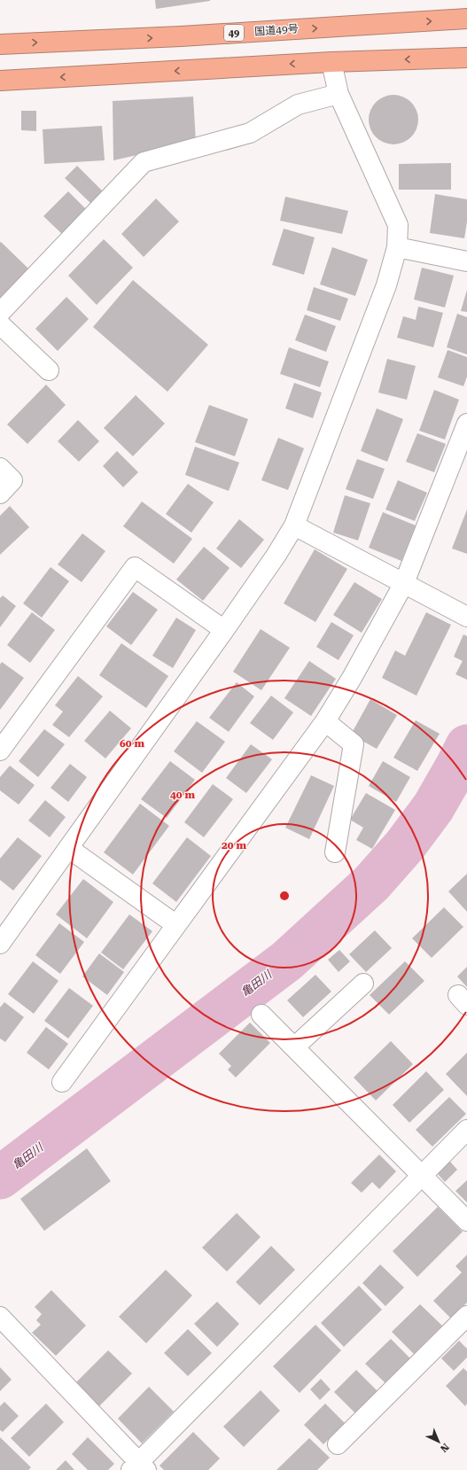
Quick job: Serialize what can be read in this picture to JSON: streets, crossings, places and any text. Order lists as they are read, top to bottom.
{
  "streets": {
    "highway": ["国道49号", "49"]
  },
  "water": ["亀田川"],
  "north": "bottom right",
  "rings": ["60 m", "40 m", "20 m"]
}
